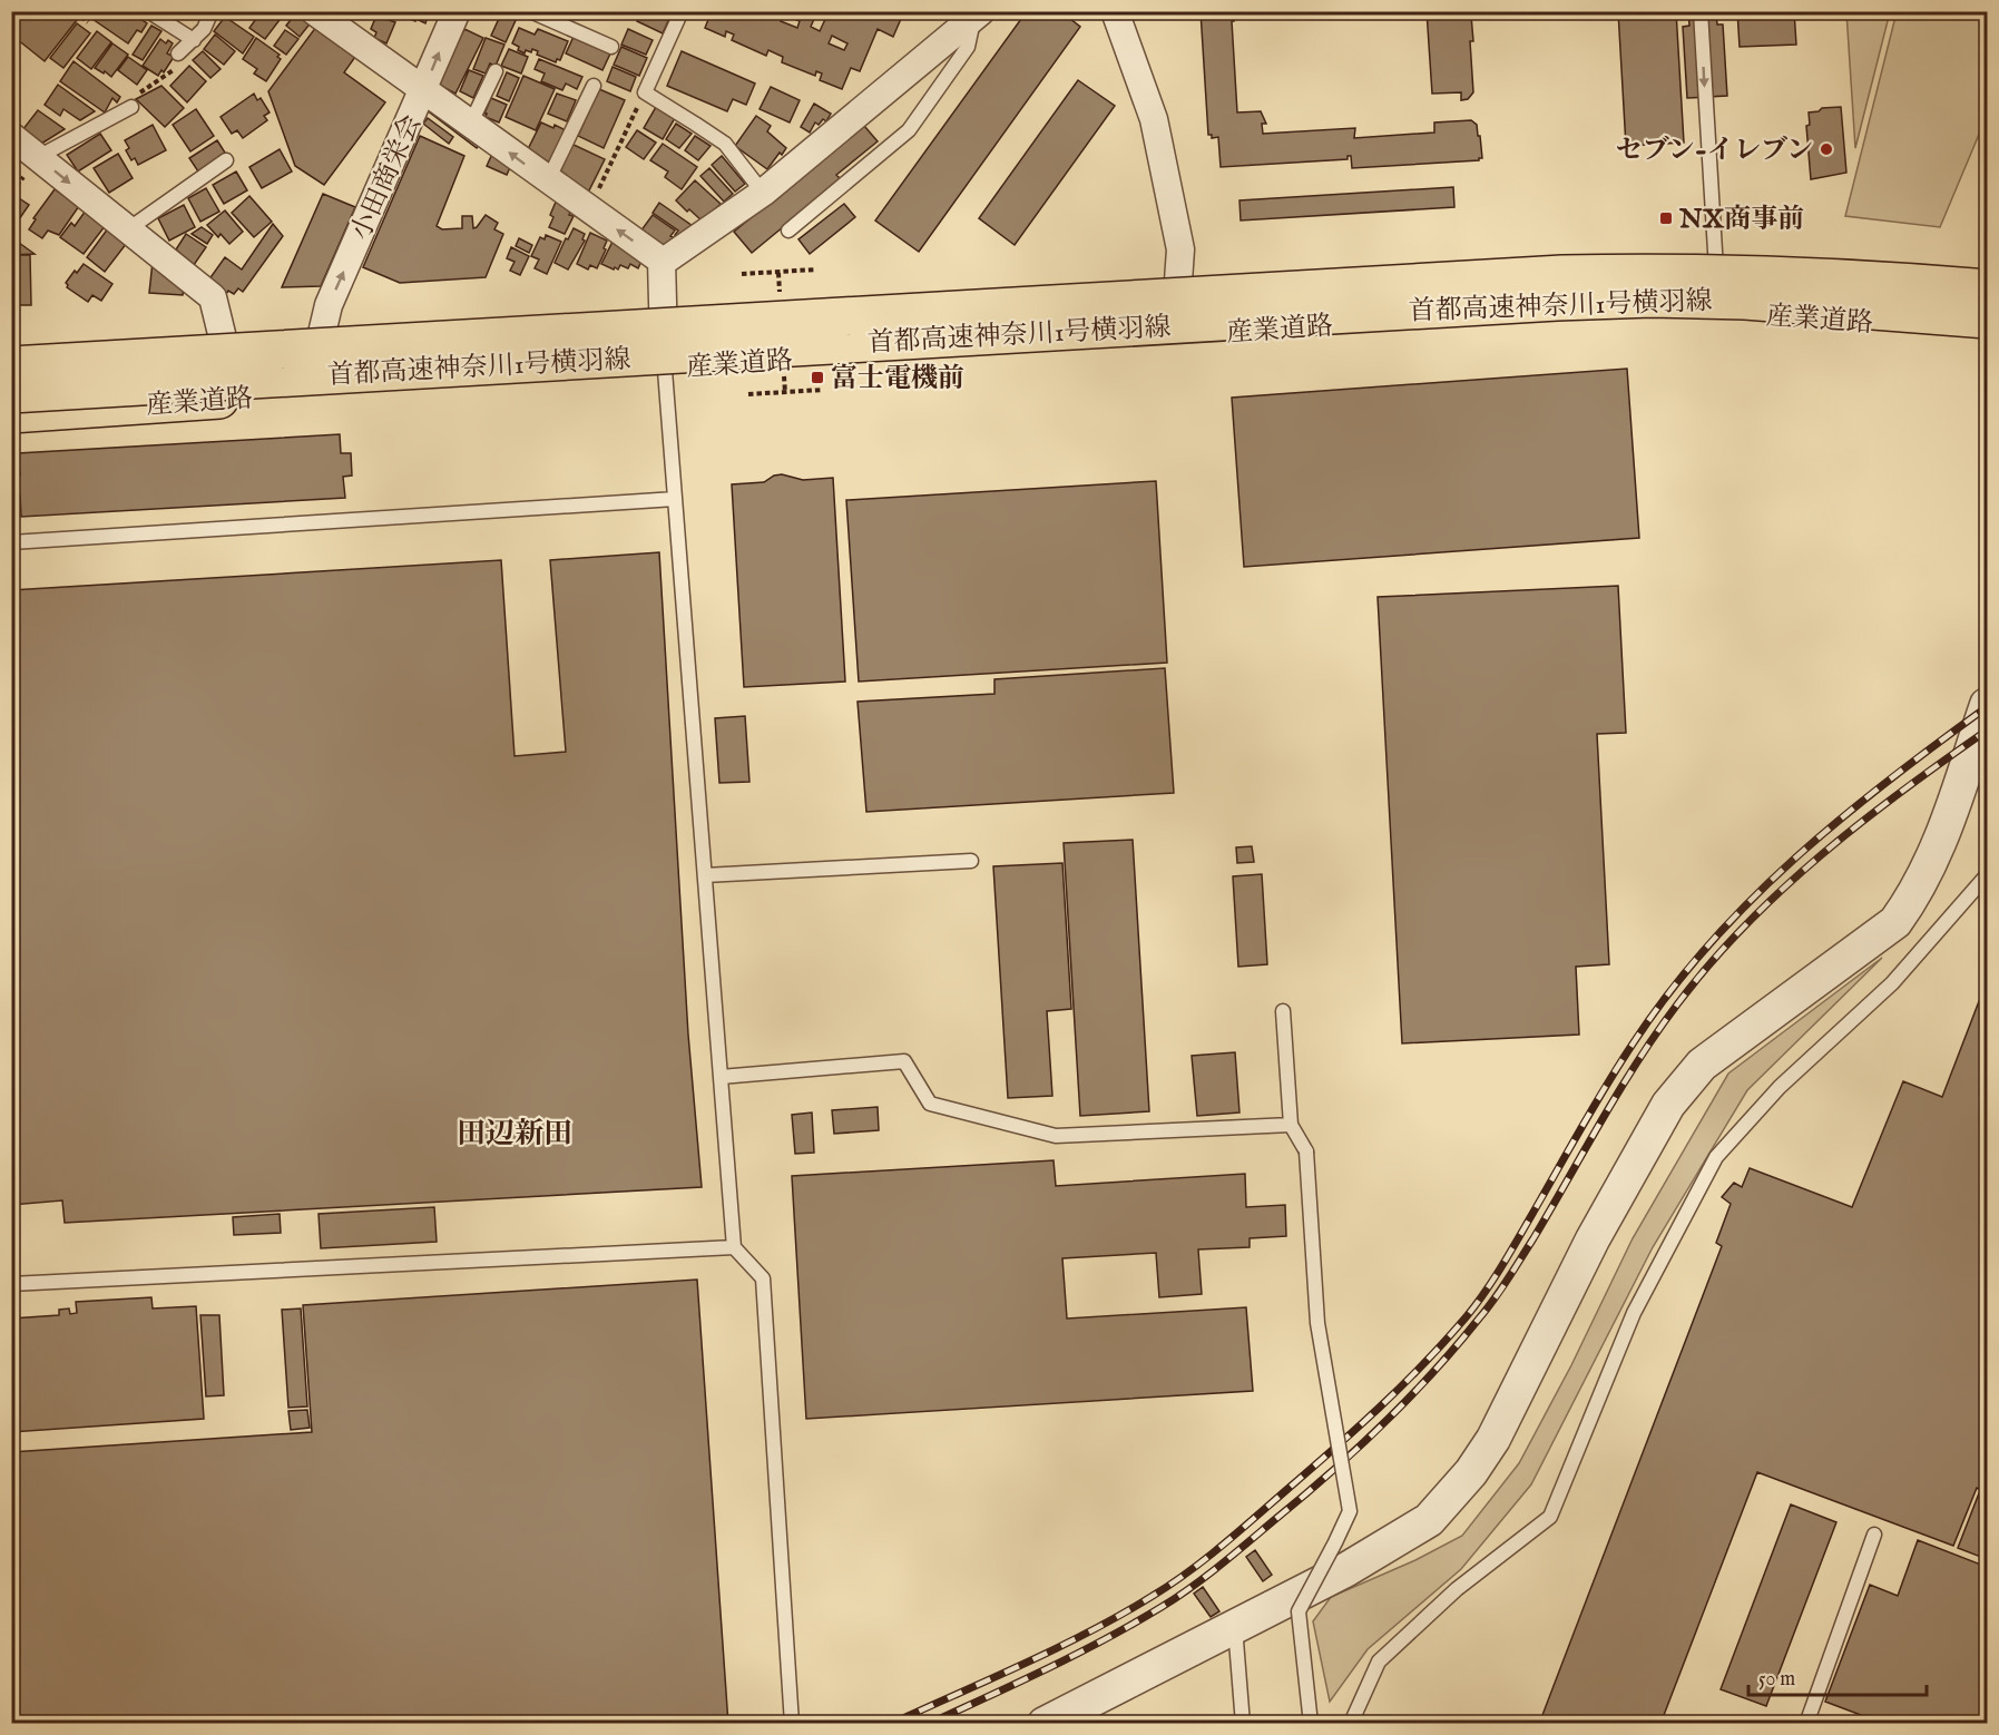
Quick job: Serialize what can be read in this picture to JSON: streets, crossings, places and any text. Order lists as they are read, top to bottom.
{
  "streets": {
    "main road": ["首都高速神奈川1号横羽線", "産業道路"],
    "street": ["小田商栄会"]
  },
  "crossings": [
    ["小田商栄会", "産業道路"]
  ],
  "one_way": ["小田商栄会"],
  "districts": ["田辺新田"],
  "places": {
    "other": ["セブン-イレブン"],
    "transit": ["NX商事前", "富士電機前"]
  },
  "scale_bar": "50 m"
}
